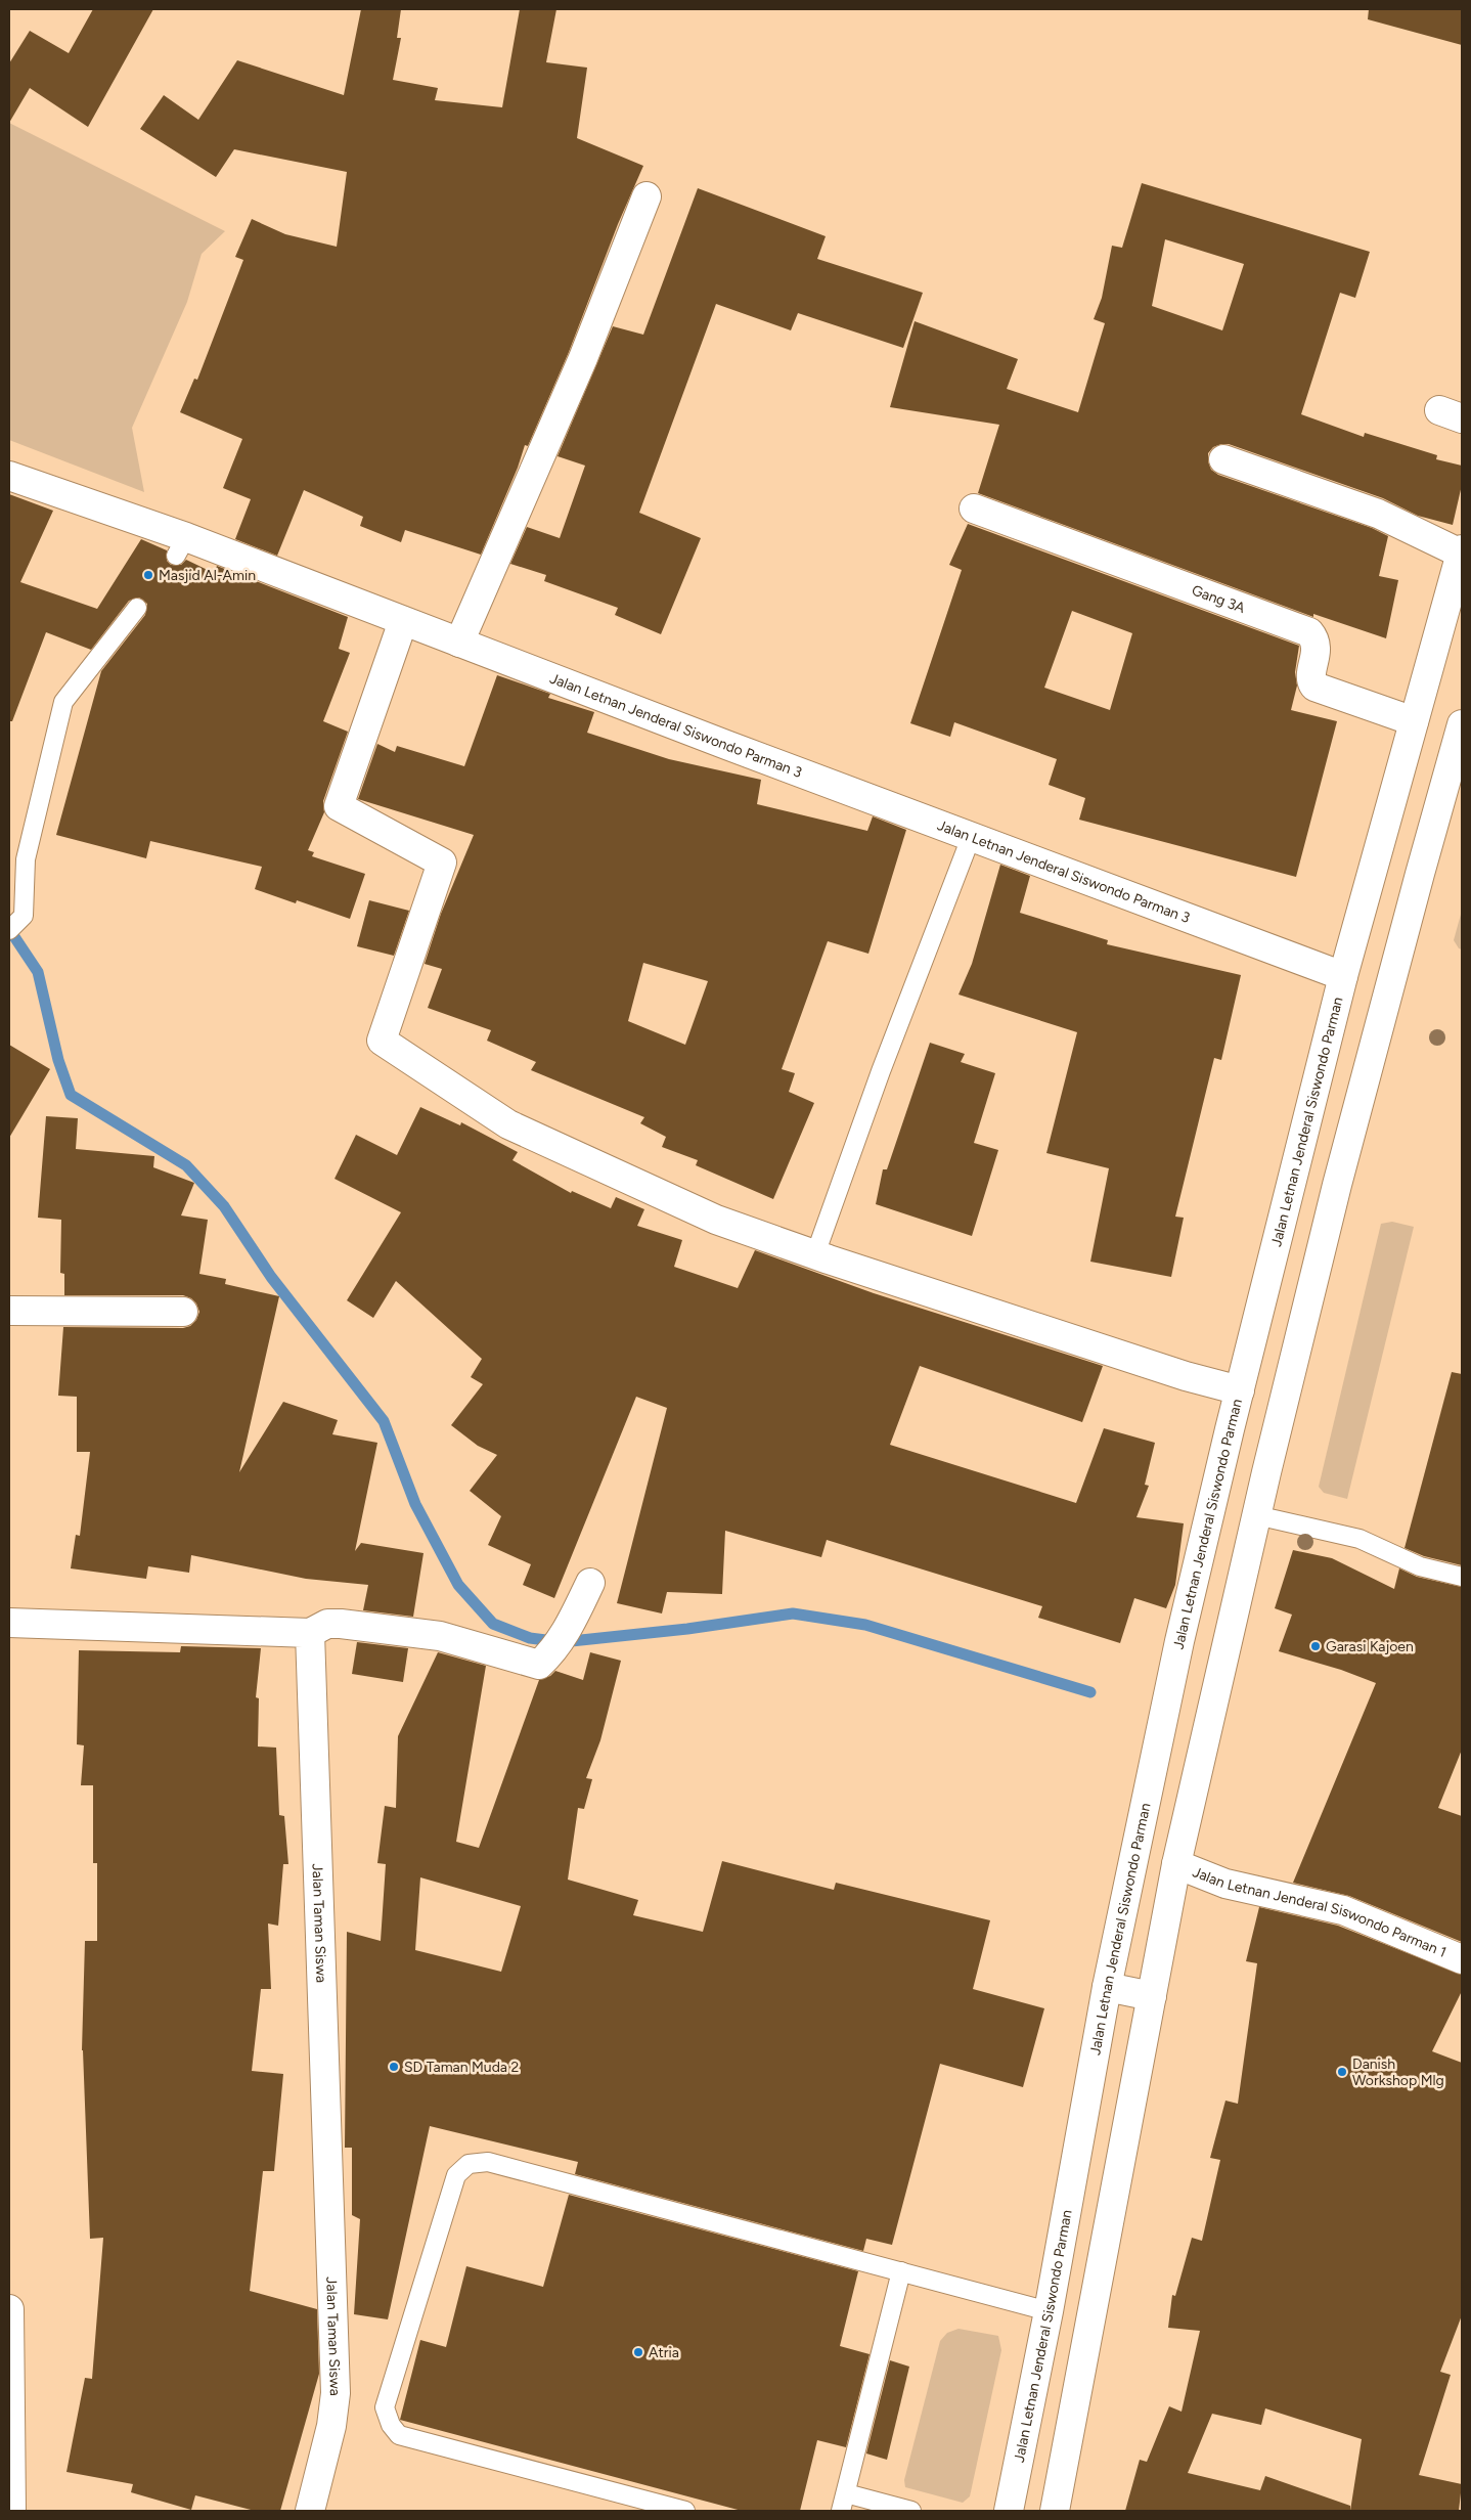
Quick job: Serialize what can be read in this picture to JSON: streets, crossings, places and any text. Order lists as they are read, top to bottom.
{
  "streets": {
    "street": [
      "Gang 3A",
      "Jalan Letnan Jenderal Siswondo Parman 3",
      "Jalan Letnan Jenderal Siswondo Parman",
      "Jalan Letnan Jenderal Siswondo Parman 1",
      "Jalan Taman Siswa"
    ]
  },
  "crossings": [
    ["Gang 3A", "Jalan Letnan Jenderal Siswondo Parman"],
    ["Jalan Letnan Jenderal Siswondo Parman 3", "Jalan Letnan Jenderal Siswondo Parman"]
  ],
  "places": [
    "Masjid Al-Amin",
    "Garasi Kajoen",
    "SD Taman Muda 2",
    "Danish Workshop Mlg",
    "Atria"
  ]
}
